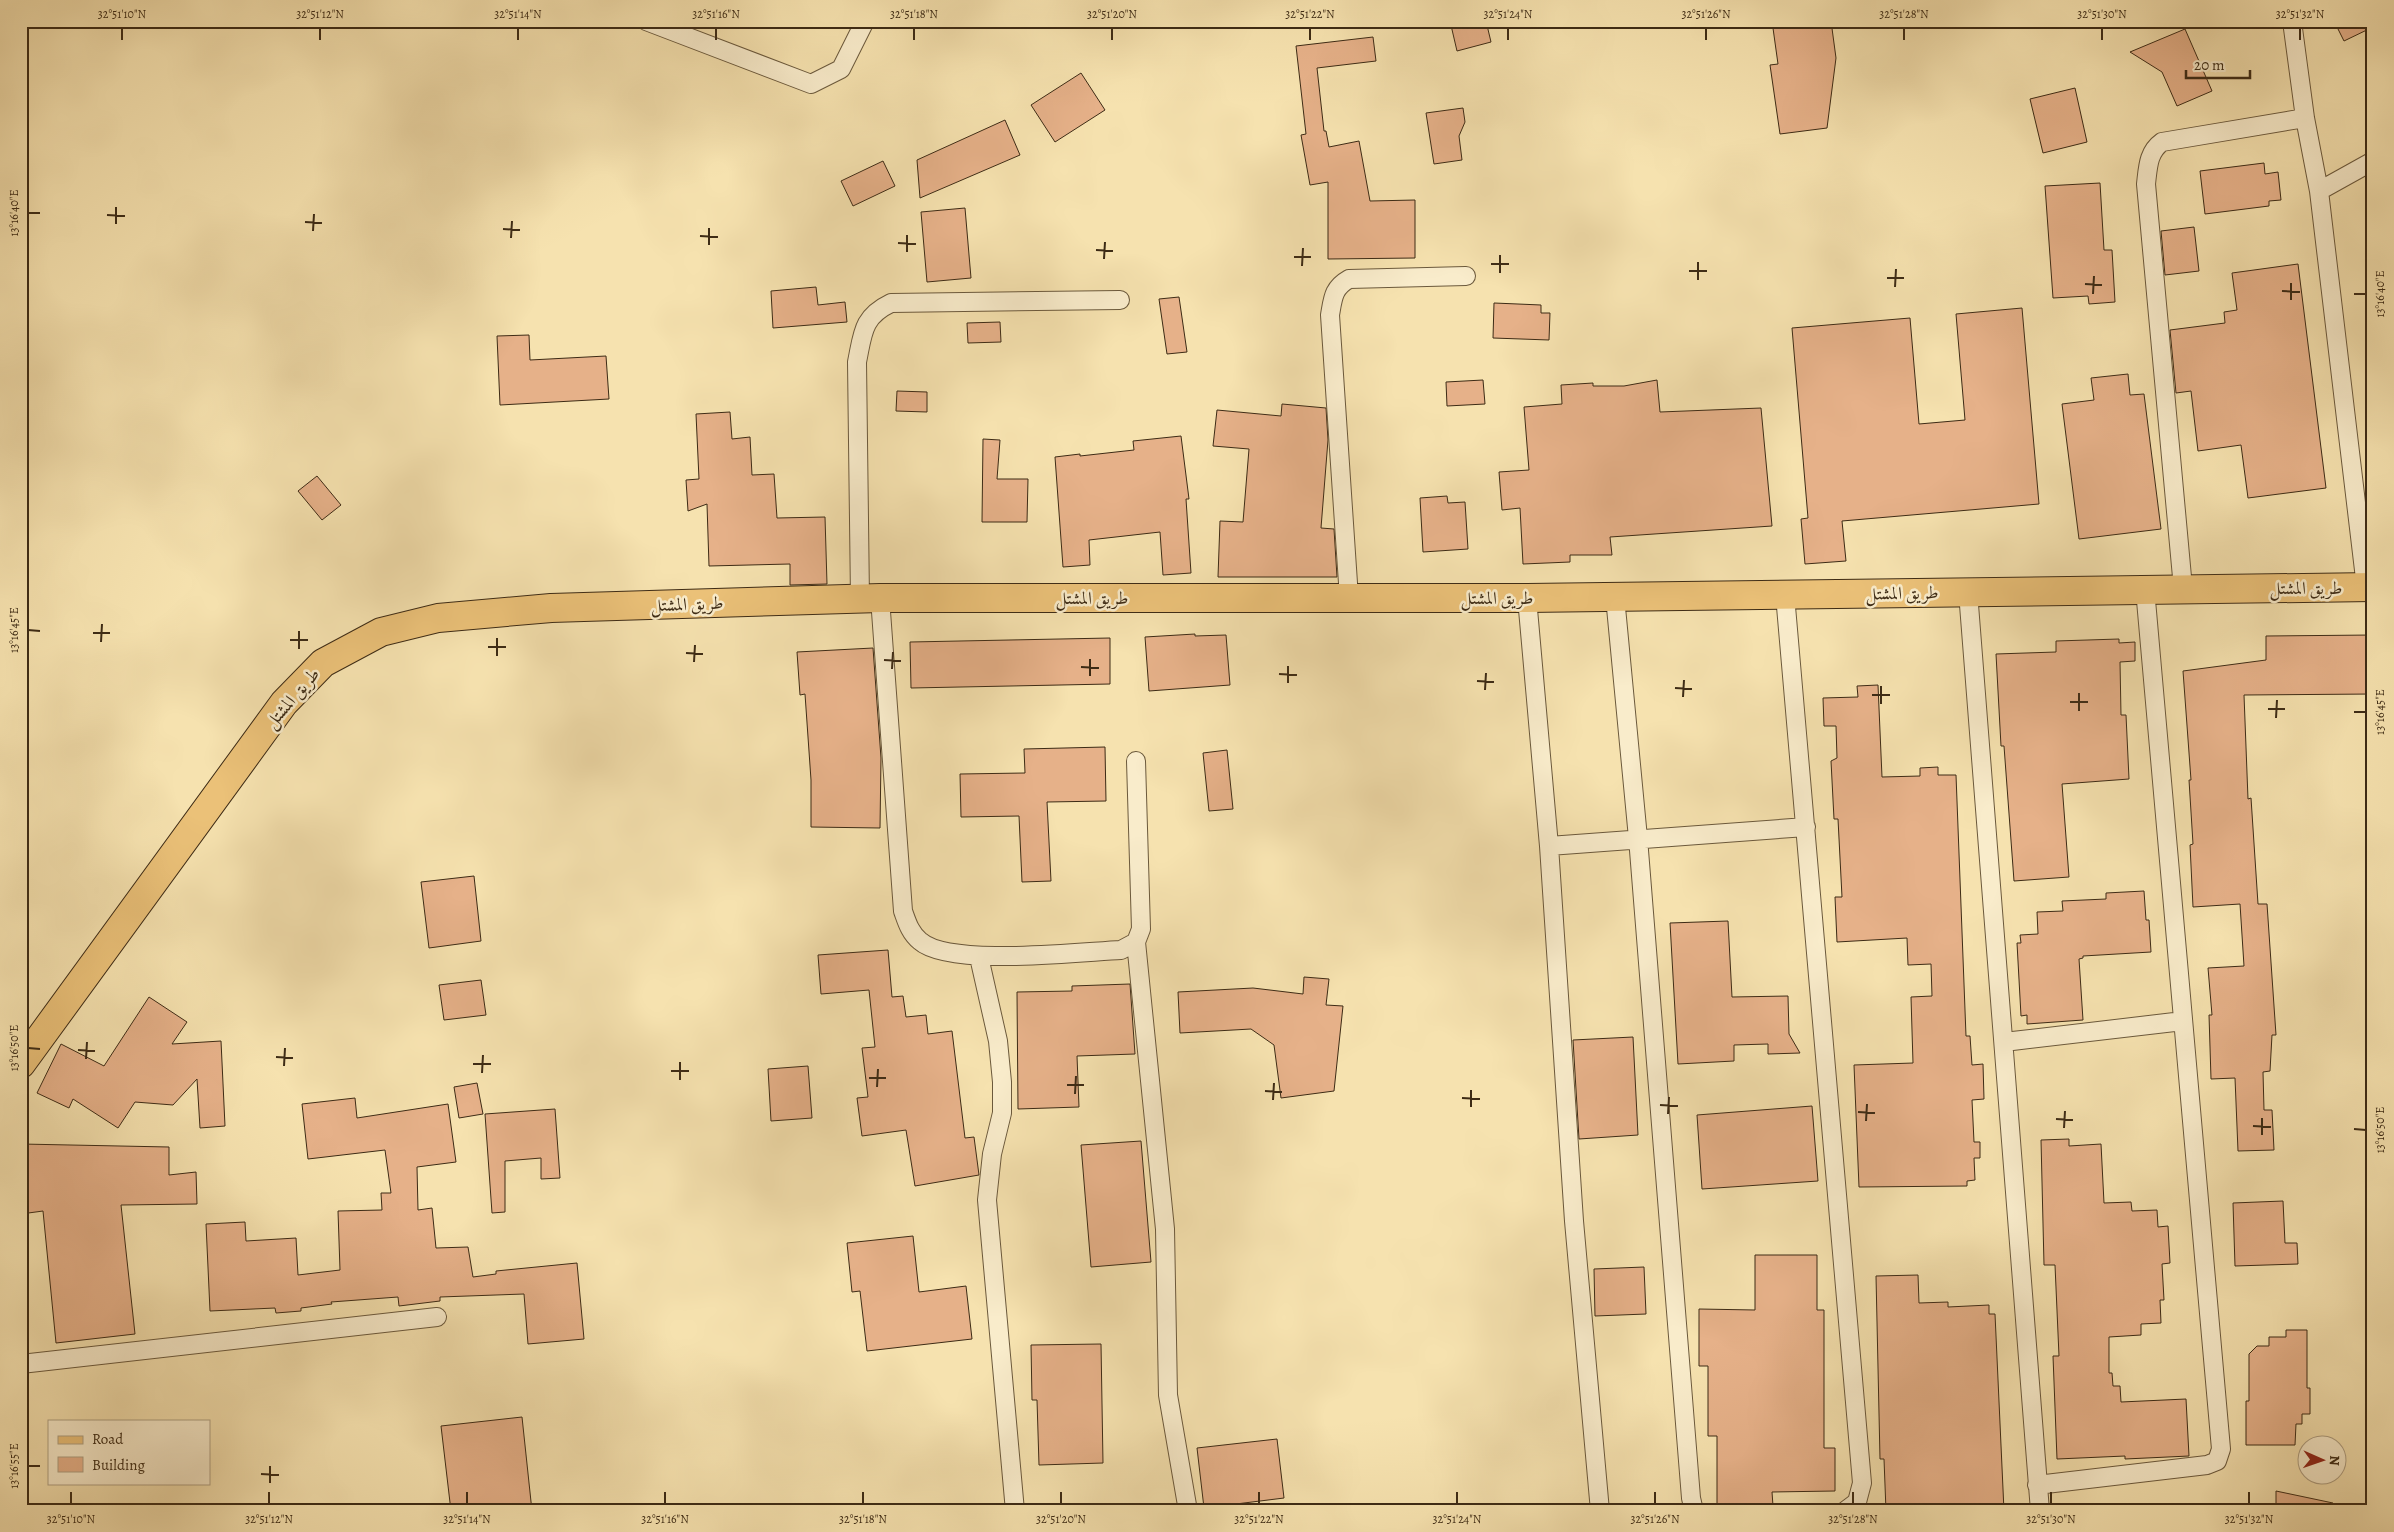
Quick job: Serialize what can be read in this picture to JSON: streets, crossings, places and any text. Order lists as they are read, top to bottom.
{
  "streets": {
    "main road": ["طريق المشتل"]
  },
  "legend": ["Road", "Building"],
  "scale_bar": "20 m",
  "north": "right",
  "coordinates": [
    "32°51'10\"N",
    "32°51'12\"N",
    "32°51'14\"N",
    "32°51'16\"N",
    "32°51'18\"N",
    "32°51'20\"N",
    "32°51'22\"N",
    "32°51'24\"N",
    "32°51'26\"N",
    "32°51'28\"N",
    "32°51'30\"N",
    "32°51'32\"N",
    "13°16'40\"E",
    "13°16'45\"E",
    "13°16'50\"E",
    "13°16'55\"E"
  ]
}
